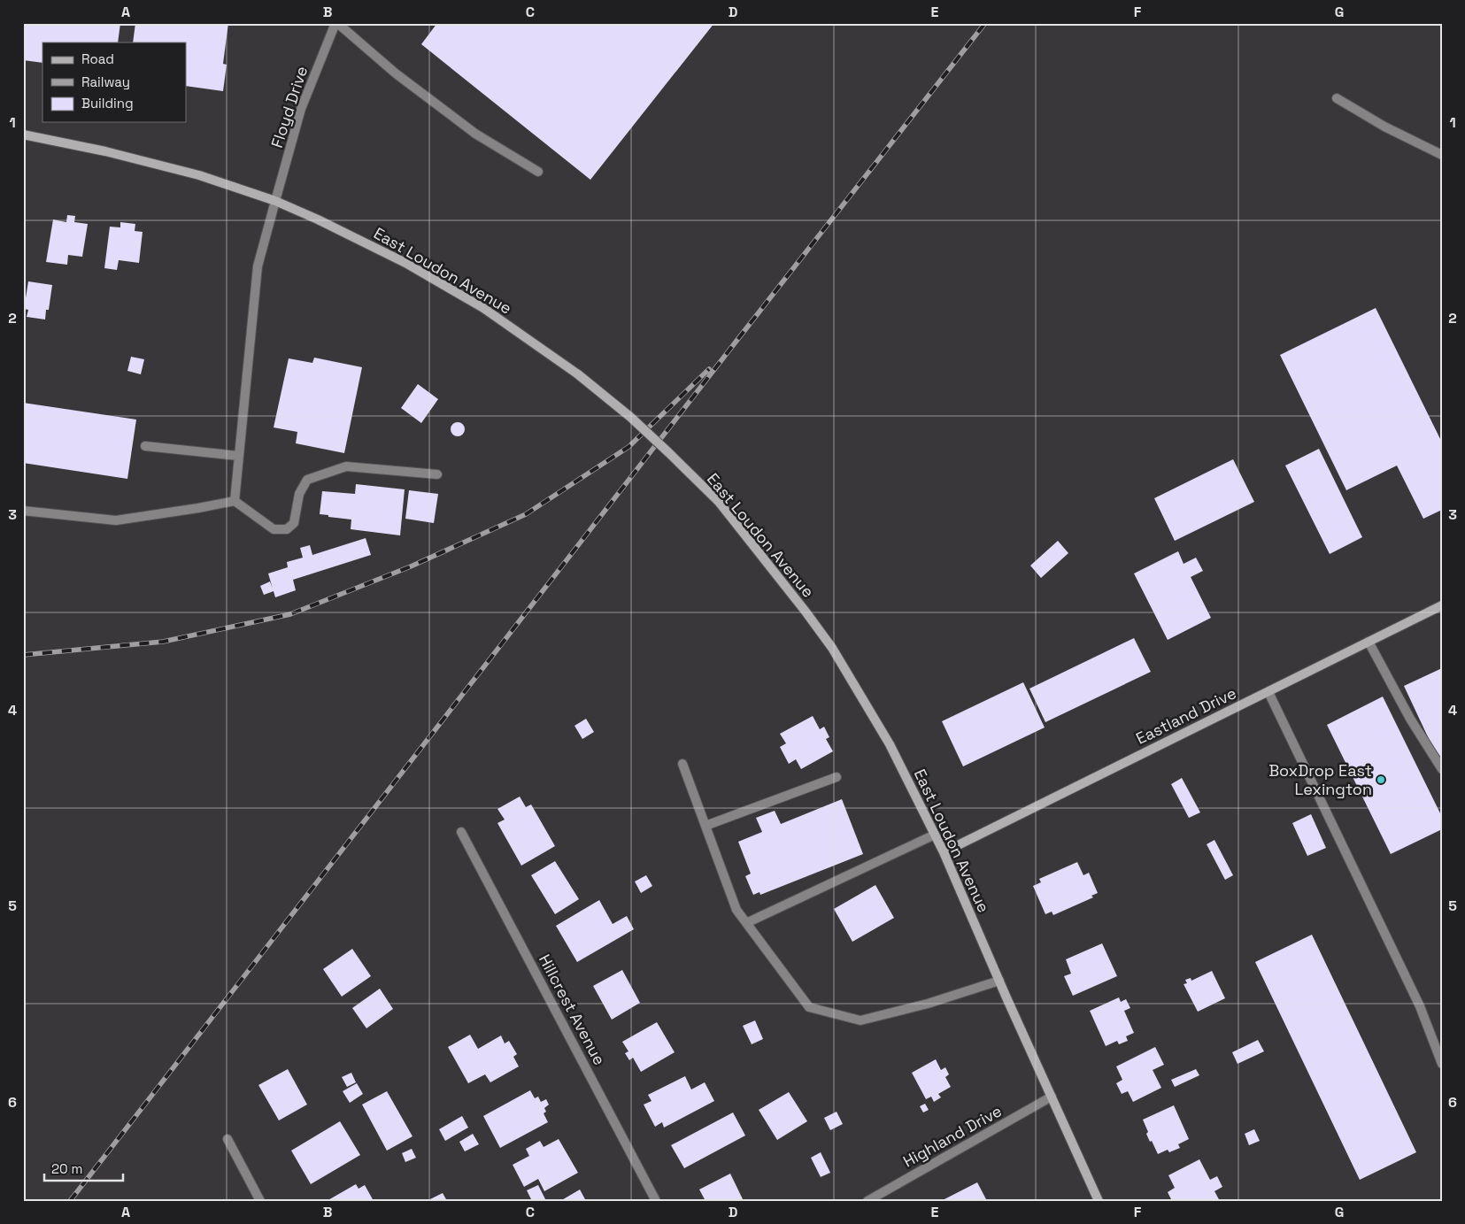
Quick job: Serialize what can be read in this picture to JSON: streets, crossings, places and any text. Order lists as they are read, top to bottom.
{
  "streets": {
    "main road": ["East Loudon Avenue", "Eastland Drive"],
    "street": ["Floyd Drive", "Hillcrest Avenue", "Highland Drive"]
  },
  "crossings": [
    ["Floyd Drive", "East Loudon Avenue"],
    ["East Loudon Avenue", "Eastland Drive"],
    ["East Loudon Avenue", "Highland Drive"]
  ],
  "places": ["BoxDrop East Lexington"],
  "legend": ["Road", "Railway", "Building"],
  "scale_bar": "20 m",
  "grid": {
    "columns": [
      "A",
      "B",
      "C",
      "D",
      "E",
      "F",
      "G"
    ],
    "rows": [
      "1",
      "2",
      "3",
      "4",
      "5",
      "6"
    ]
  }
}
